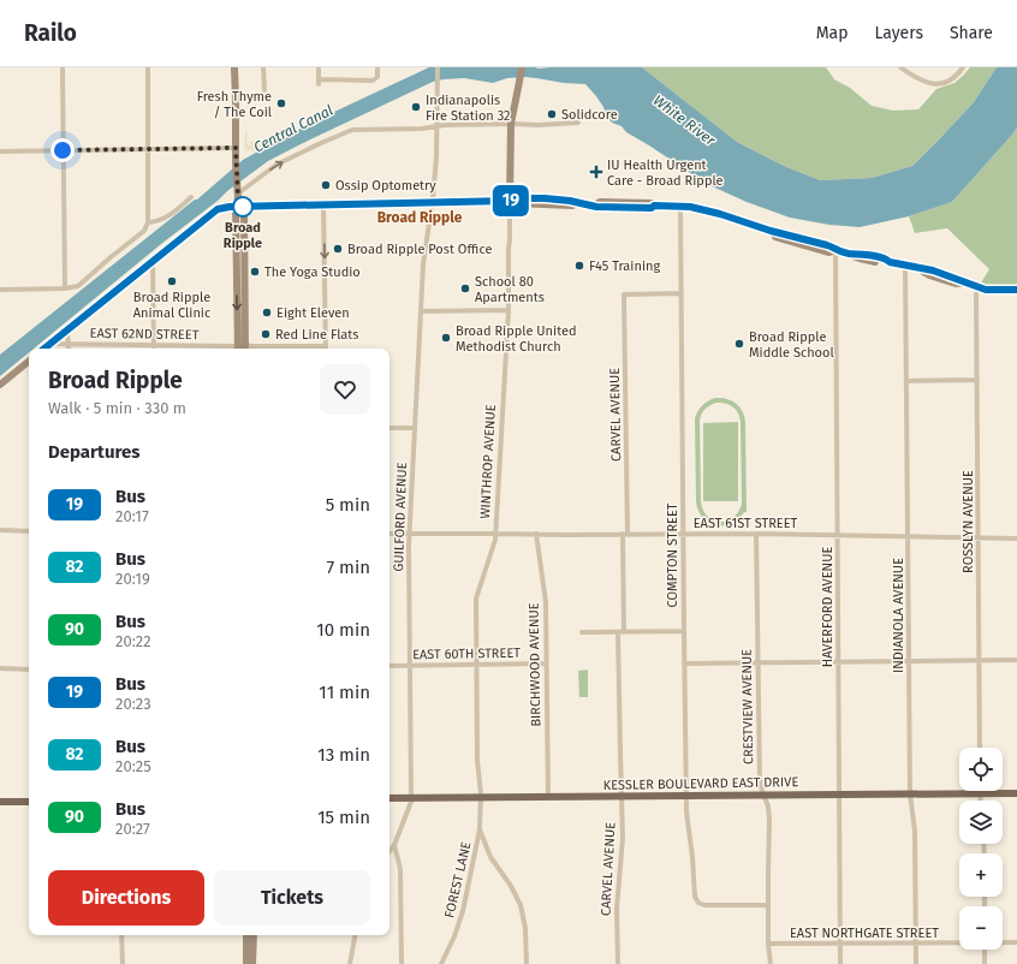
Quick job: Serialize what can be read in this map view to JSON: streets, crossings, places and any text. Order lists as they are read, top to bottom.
{
  "streets": {
    "main road": ["KESSLER BOULEVARD EAST DRIVE"],
    "street": [
      "EAST 62ND STREET",
      "CARVEL AVENUE",
      "WINTHROP AVENUE",
      "GUILFORD AVENUE",
      "ROSSLYN AVENUE",
      "EAST 61ST STREET",
      "COMPTON STREET",
      "HAVERFORD AVENUE",
      "INDIANOLA AVENUE",
      "EAST 60TH STREET",
      "BIRCHWOOD AVENUE",
      "CRESTVIEW AVENUE",
      "FOREST LANE",
      "EAST NORTHGATE STREET"
    ]
  },
  "crossings": [
    ["CARVEL AVENUE", "EAST 61ST STREET"],
    ["CARVEL AVENUE", "COMPTON STREET"],
    ["CARVEL AVENUE", "KESSLER BOULEVARD EAST DRIVE"],
    ["WINTHROP AVENUE", "EAST 61ST STREET"],
    ["WINTHROP AVENUE", "EAST 60TH STREET"],
    ["WINTHROP AVENUE", "KESSLER BOULEVARD EAST DRIVE"],
    ["WINTHROP AVENUE", "FOREST LANE"],
    ["GUILFORD AVENUE", "EAST 61ST STREET"],
    ["GUILFORD AVENUE", "EAST 60TH STREET"],
    ["GUILFORD AVENUE", "KESSLER BOULEVARD EAST DRIVE"],
    ["ROSSLYN AVENUE", "EAST 61ST STREET"],
    ["EAST 61ST STREET", "COMPTON STREET"],
    ["EAST 61ST STREET", "HAVERFORD AVENUE"],
    ["EAST 61ST STREET", "INDIANOLA AVENUE"],
    ["EAST 61ST STREET", "BIRCHWOOD AVENUE"],
    ["EAST 61ST STREET", "CRESTVIEW AVENUE"],
    ["COMPTON STREET", "CRESTVIEW AVENUE"],
    ["COMPTON STREET", "KESSLER BOULEVARD EAST DRIVE"],
    ["HAVERFORD AVENUE", "KESSLER BOULEVARD EAST DRIVE"],
    ["HAVERFORD AVENUE", "EAST NORTHGATE STREET"],
    ["INDIANOLA AVENUE", "KESSLER BOULEVARD EAST DRIVE"],
    ["INDIANOLA AVENUE", "EAST NORTHGATE STREET"],
    ["EAST 60TH STREET", "BIRCHWOOD AVENUE"],
    ["BIRCHWOOD AVENUE", "KESSLER BOULEVARD EAST DRIVE"],
    ["CRESTVIEW AVENUE", "KESSLER BOULEVARD EAST DRIVE"],
    ["CRESTVIEW AVENUE", "EAST NORTHGATE STREET"],
    ["KESSLER BOULEVARD EAST DRIVE", "FOREST LANE"]
  ],
  "districts": ["Broad Ripple"],
  "water": ["White River", "Central Canal"],
  "places": {
    "other": [
      "Fresh Thyme / The Coil",
      "Indianapolis Fire Station 32",
      "Solidcore",
      "Ossip Optometry",
      "Broad Ripple",
      "Broad Ripple Post Office",
      "F45 Training",
      "The Yoga Studio",
      "Broad Ripple Animal Clinic",
      "School 80 Apartments",
      "Eight Eleven",
      "Red Line Flats",
      "Broad Ripple United Methodist Church",
      "Broad Ripple Middle School"
    ],
    "health": ["IU Health Urgent Care - Broad Ripple"]
  },
  "lines": ["bus line 19"],
  "page": {
    "header": "Railo",
    "nav": ["Map", "Layers", "Share"],
    "on_map": "19",
    "heading": [
      ["Broad Ripple", "Walk · 5 min · 330 m"],
      "Departures"
    ],
    "list": [
      {
        "mark": "19",
        "name": "Bus",
        "note": "20:17",
        "value": "5 min"
      },
      {
        "mark": "82",
        "name": "Bus",
        "note": "20:19",
        "value": "7 min"
      },
      {
        "mark": "90",
        "name": "Bus",
        "note": "20:22",
        "value": "10 min"
      },
      {
        "mark": "19",
        "name": "Bus",
        "note": "20:23",
        "value": "11 min"
      },
      {
        "mark": "82",
        "name": "Bus",
        "note": "20:25",
        "value": "13 min"
      },
      {
        "mark": "90",
        "name": "Bus",
        "note": "20:27",
        "value": "15 min"
      }
    ],
    "map_buttons": ["+", "−"],
    "buttons": ["Directions", "Tickets"]
  }
}
